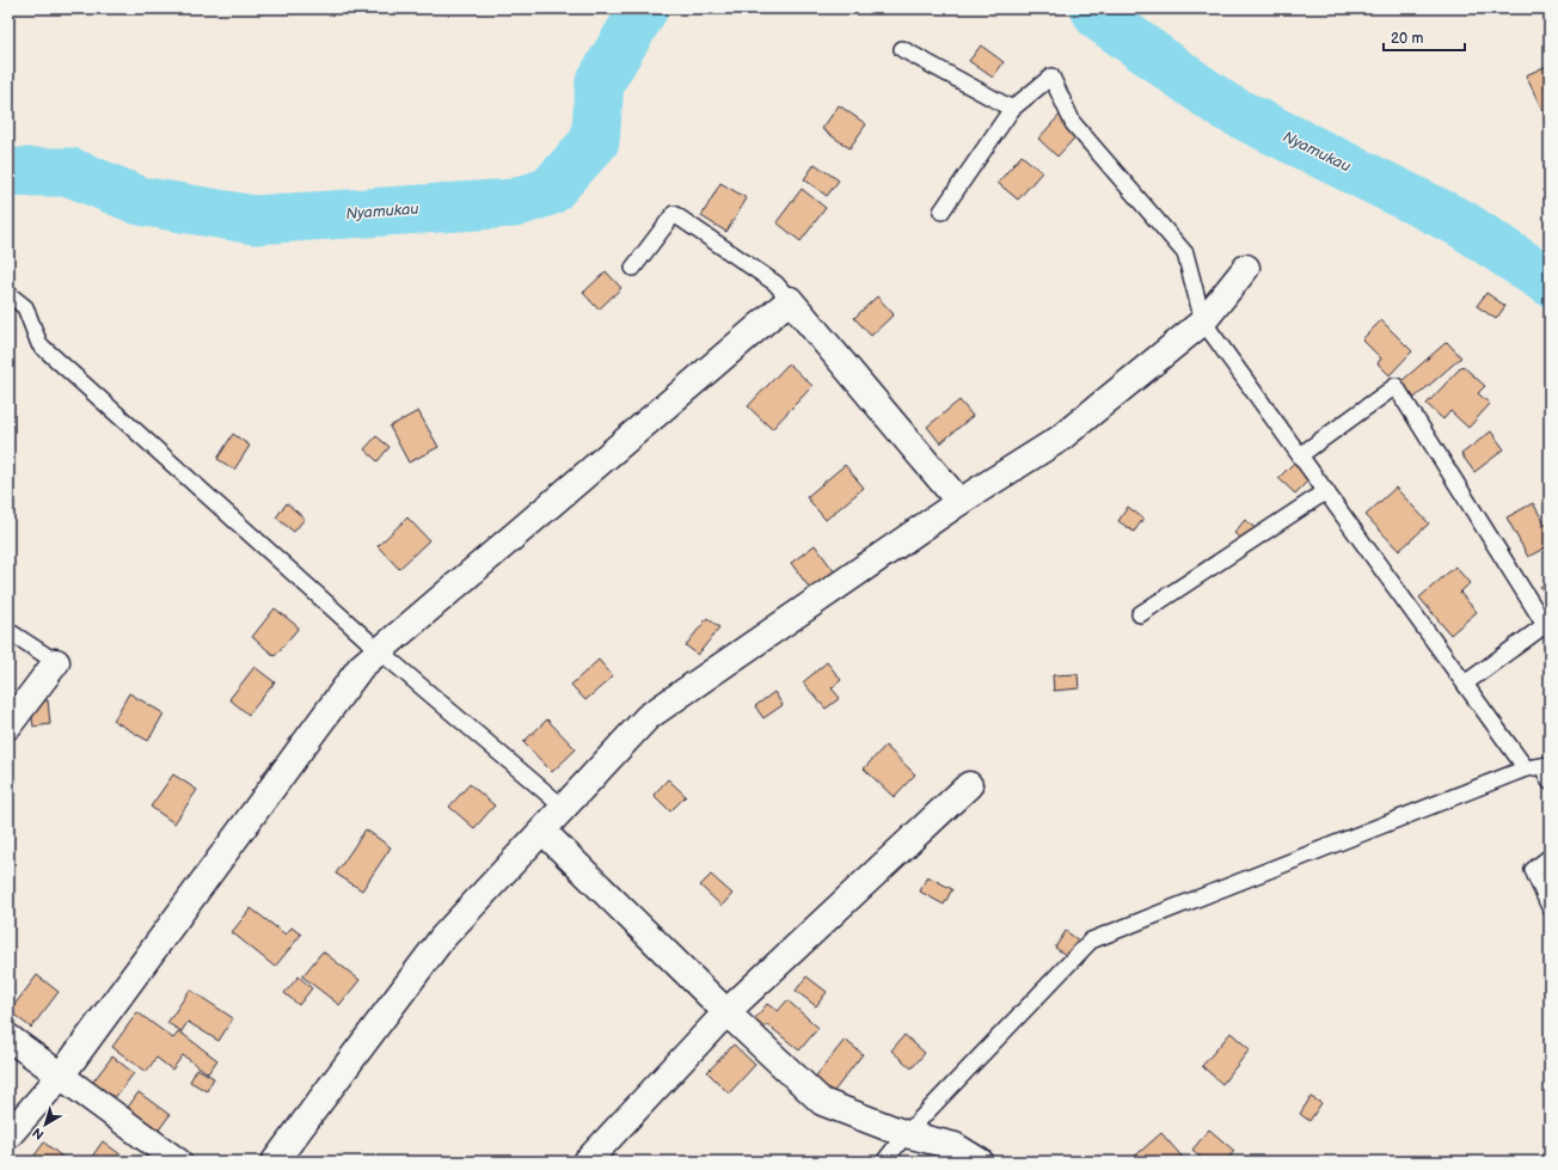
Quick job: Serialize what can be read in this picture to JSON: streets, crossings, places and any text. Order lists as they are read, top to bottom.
{
  "water": ["Nyamukau"],
  "scale_bar": "20 m",
  "north": "bottom left"
}
